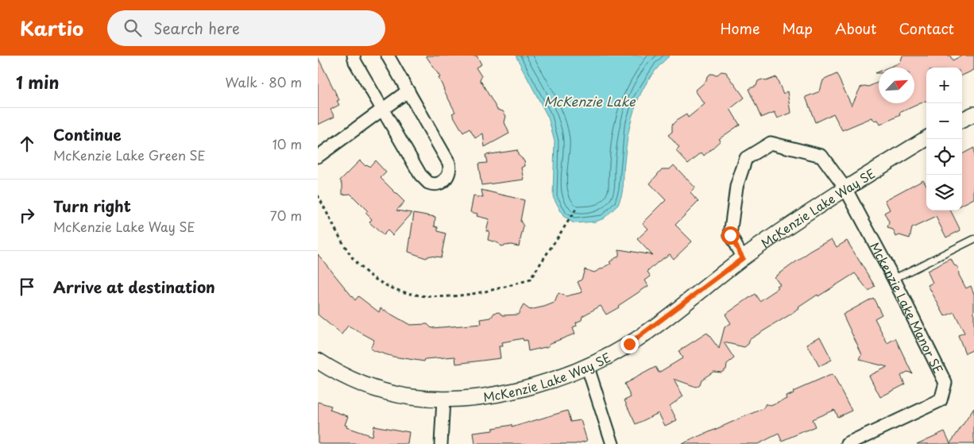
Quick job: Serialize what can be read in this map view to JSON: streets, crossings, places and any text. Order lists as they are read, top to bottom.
{
  "streets": {
    "street": ["McKenzie Lake Way SE", "Mckenzie Lake Manor SE"]
  },
  "crossings": [
    ["McKenzie Lake Way SE", "Mckenzie Lake Manor SE"]
  ],
  "water": ["McKenzie Lake"],
  "north": "top right",
  "page": {
    "header": "Kartio",
    "search": "Search here",
    "nav": [
      "Home",
      "Map",
      "About",
      "Contact"
    ],
    "heading": ["1 min", "Walk · 80 m"],
    "map_buttons": ["+", "−"],
    "list": [
      ["Continue", "McKenzie Lake Green SE", "10 m"],
      ["Turn right", "McKenzie Lake Way SE", "70 m"],
      "Arrive at destination"
    ]
  }
}
